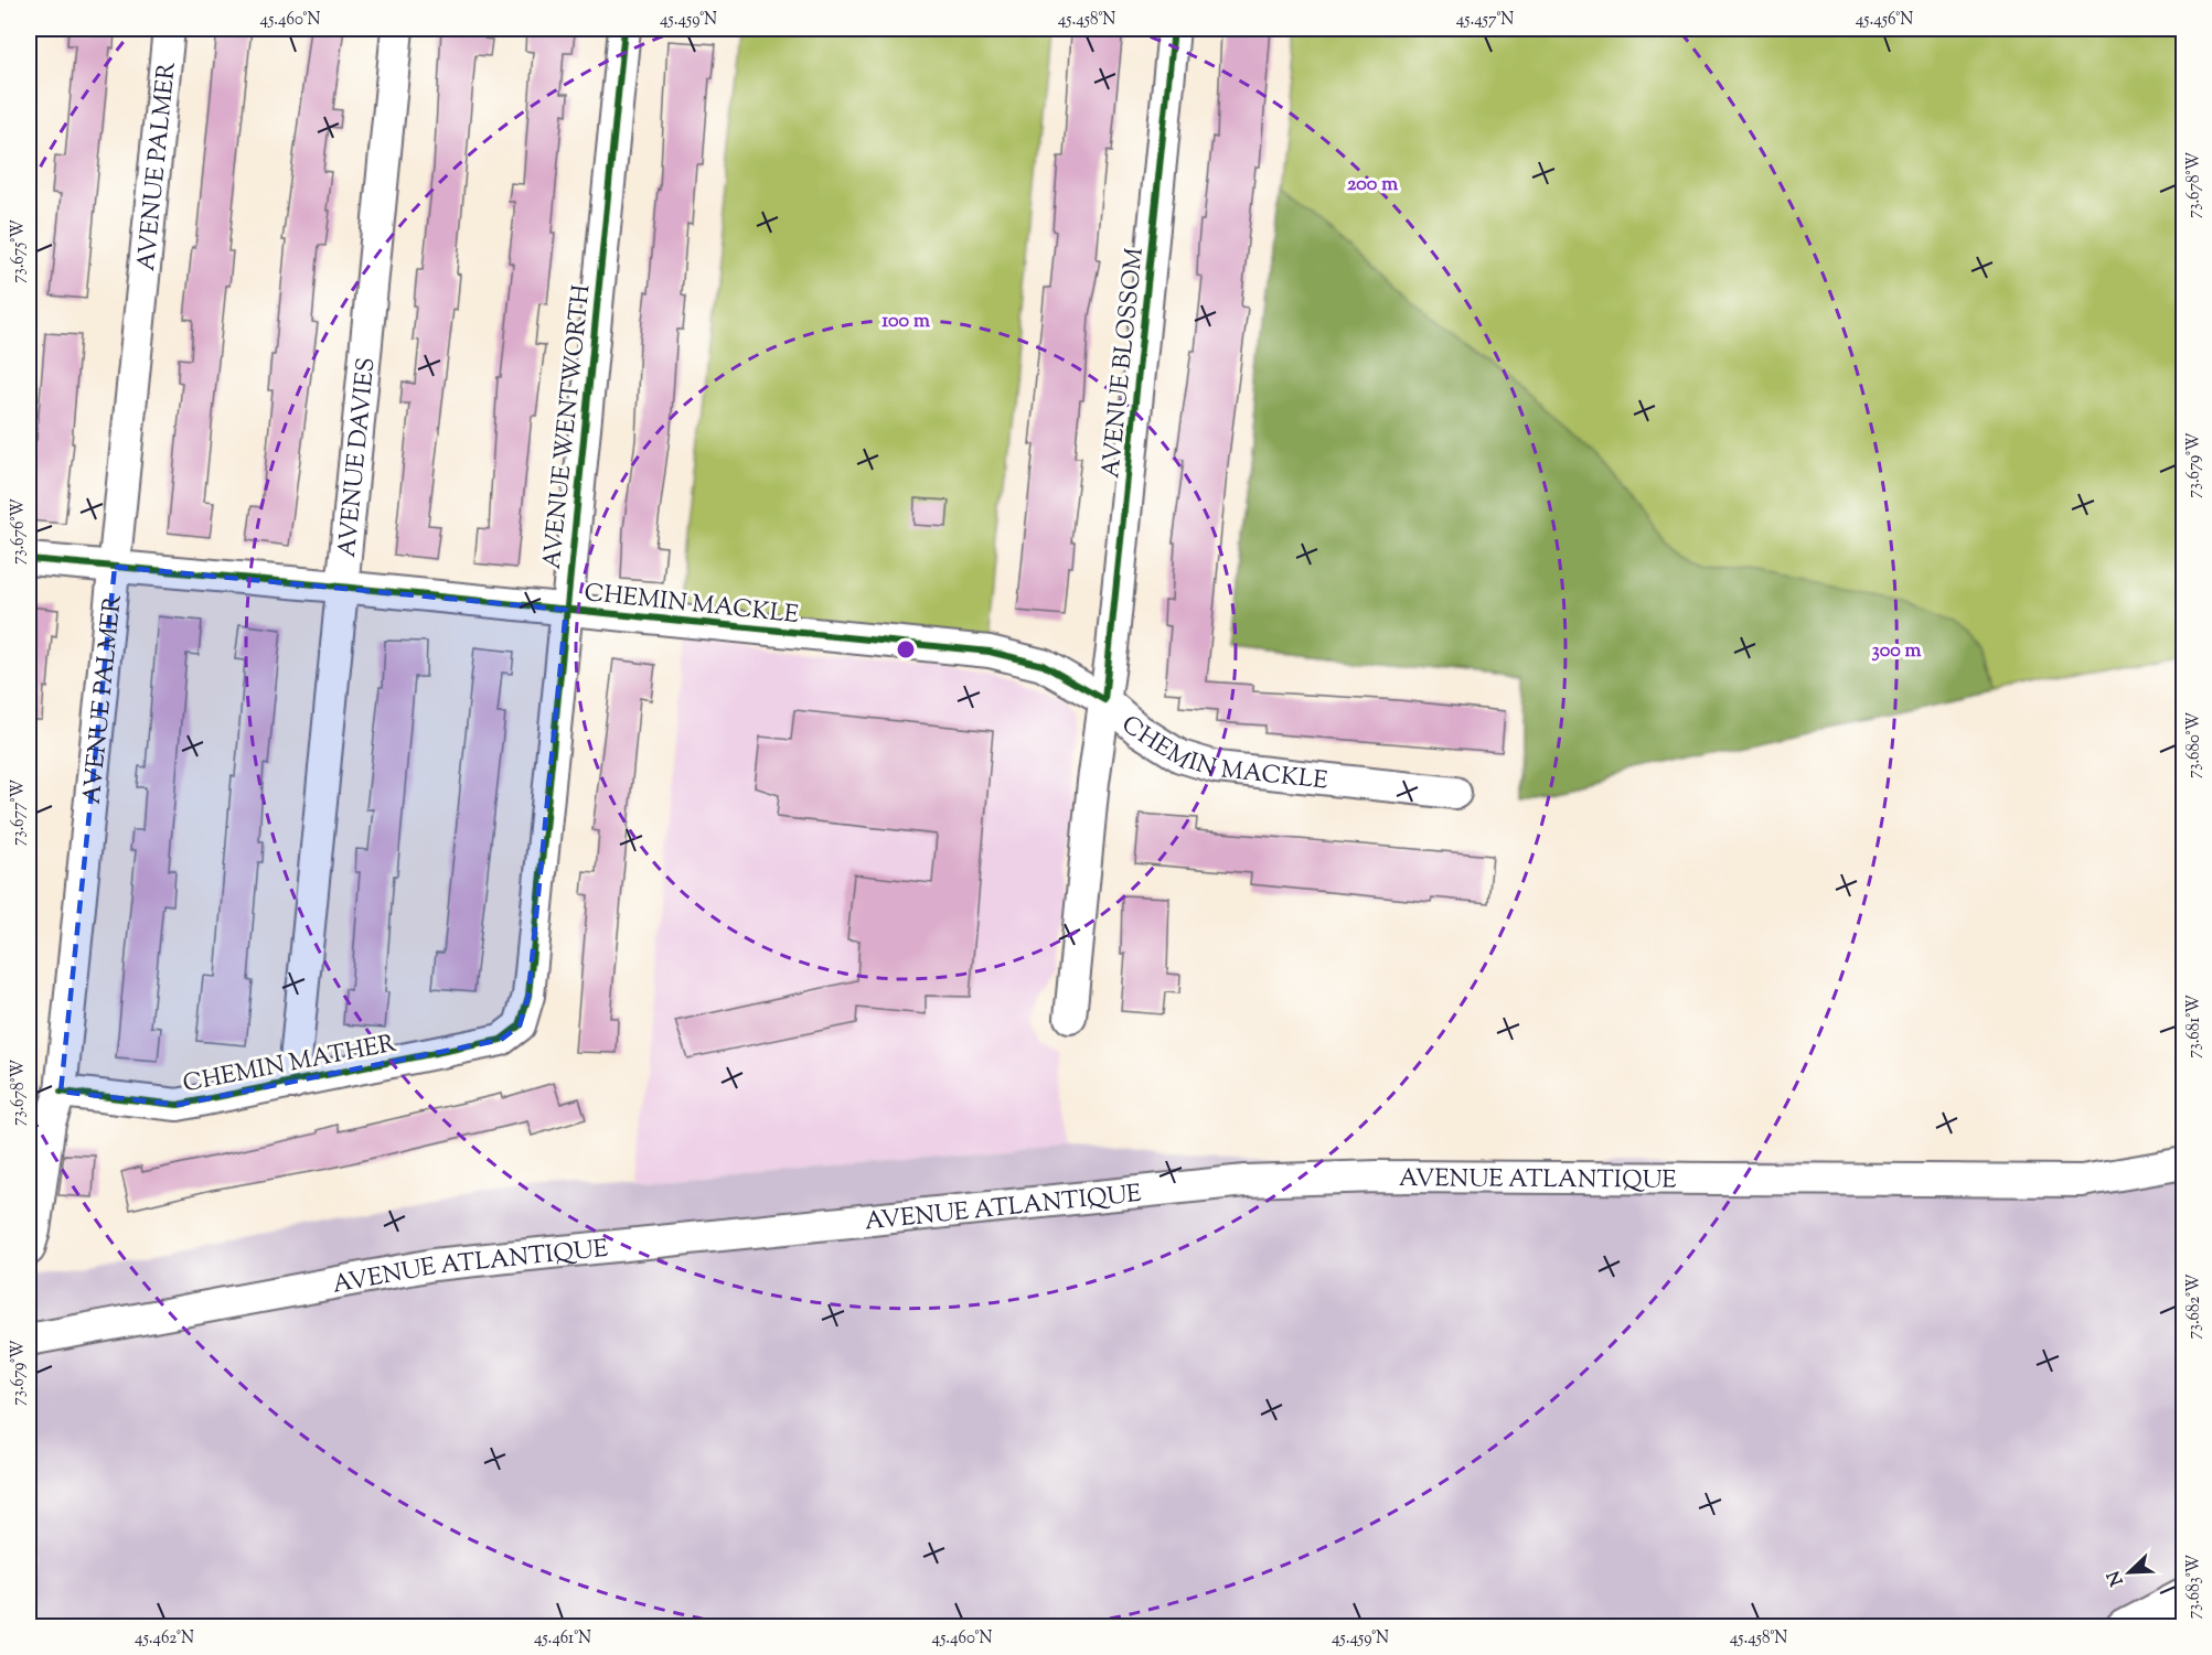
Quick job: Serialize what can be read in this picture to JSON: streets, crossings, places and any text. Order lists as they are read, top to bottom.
{
  "streets": {
    "street": [
      "AVENUE PALMER",
      "AVENUE BLOSSOM",
      "AVENUE WENTWORTH",
      "AVENUE DAVIES",
      "CHEMIN MACKLE",
      "CHEMIN MATHER",
      "AVENUE ATLANTIQUE"
    ]
  },
  "crossings": [
    ["AVENUE PALMER", "CHEMIN MACKLE"],
    ["AVENUE PALMER", "CHEMIN MATHER"],
    ["AVENUE BLOSSOM", "CHEMIN MACKLE"],
    ["AVENUE WENTWORTH", "CHEMIN MACKLE"],
    ["AVENUE WENTWORTH", "CHEMIN MATHER"],
    ["AVENUE DAVIES", "CHEMIN MACKLE"],
    ["AVENUE DAVIES", "CHEMIN MATHER"]
  ],
  "north": "bottom left",
  "coordinates": [
    "45.460°N",
    "45.459°N",
    "45.458°N",
    "45.457°N",
    "45.456°N",
    "73.678°W",
    "73.675°W",
    "73.679°W",
    "73.676°W",
    "73.680°W",
    "73.677°W",
    "73.681°W",
    "73.682°W",
    "73.683°W",
    "45.462°N",
    "45.461°N"
  ],
  "rings": ["200 m", "100 m", "300 m"]
}
